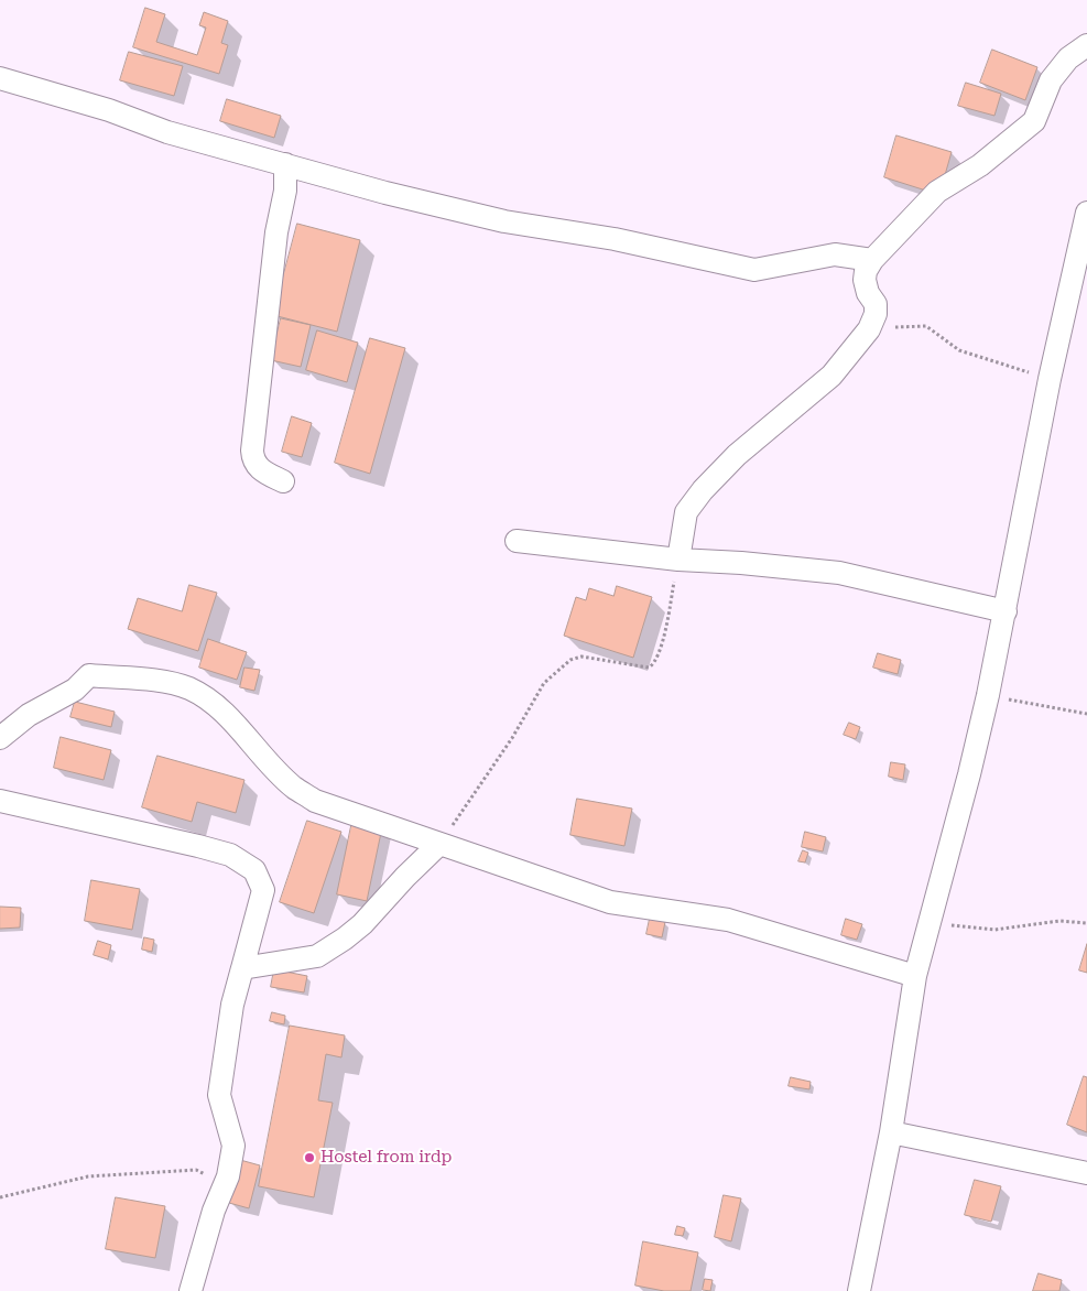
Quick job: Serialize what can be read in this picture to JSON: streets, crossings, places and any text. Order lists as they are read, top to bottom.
{
  "places": ["Hostel from irdp"]
}
